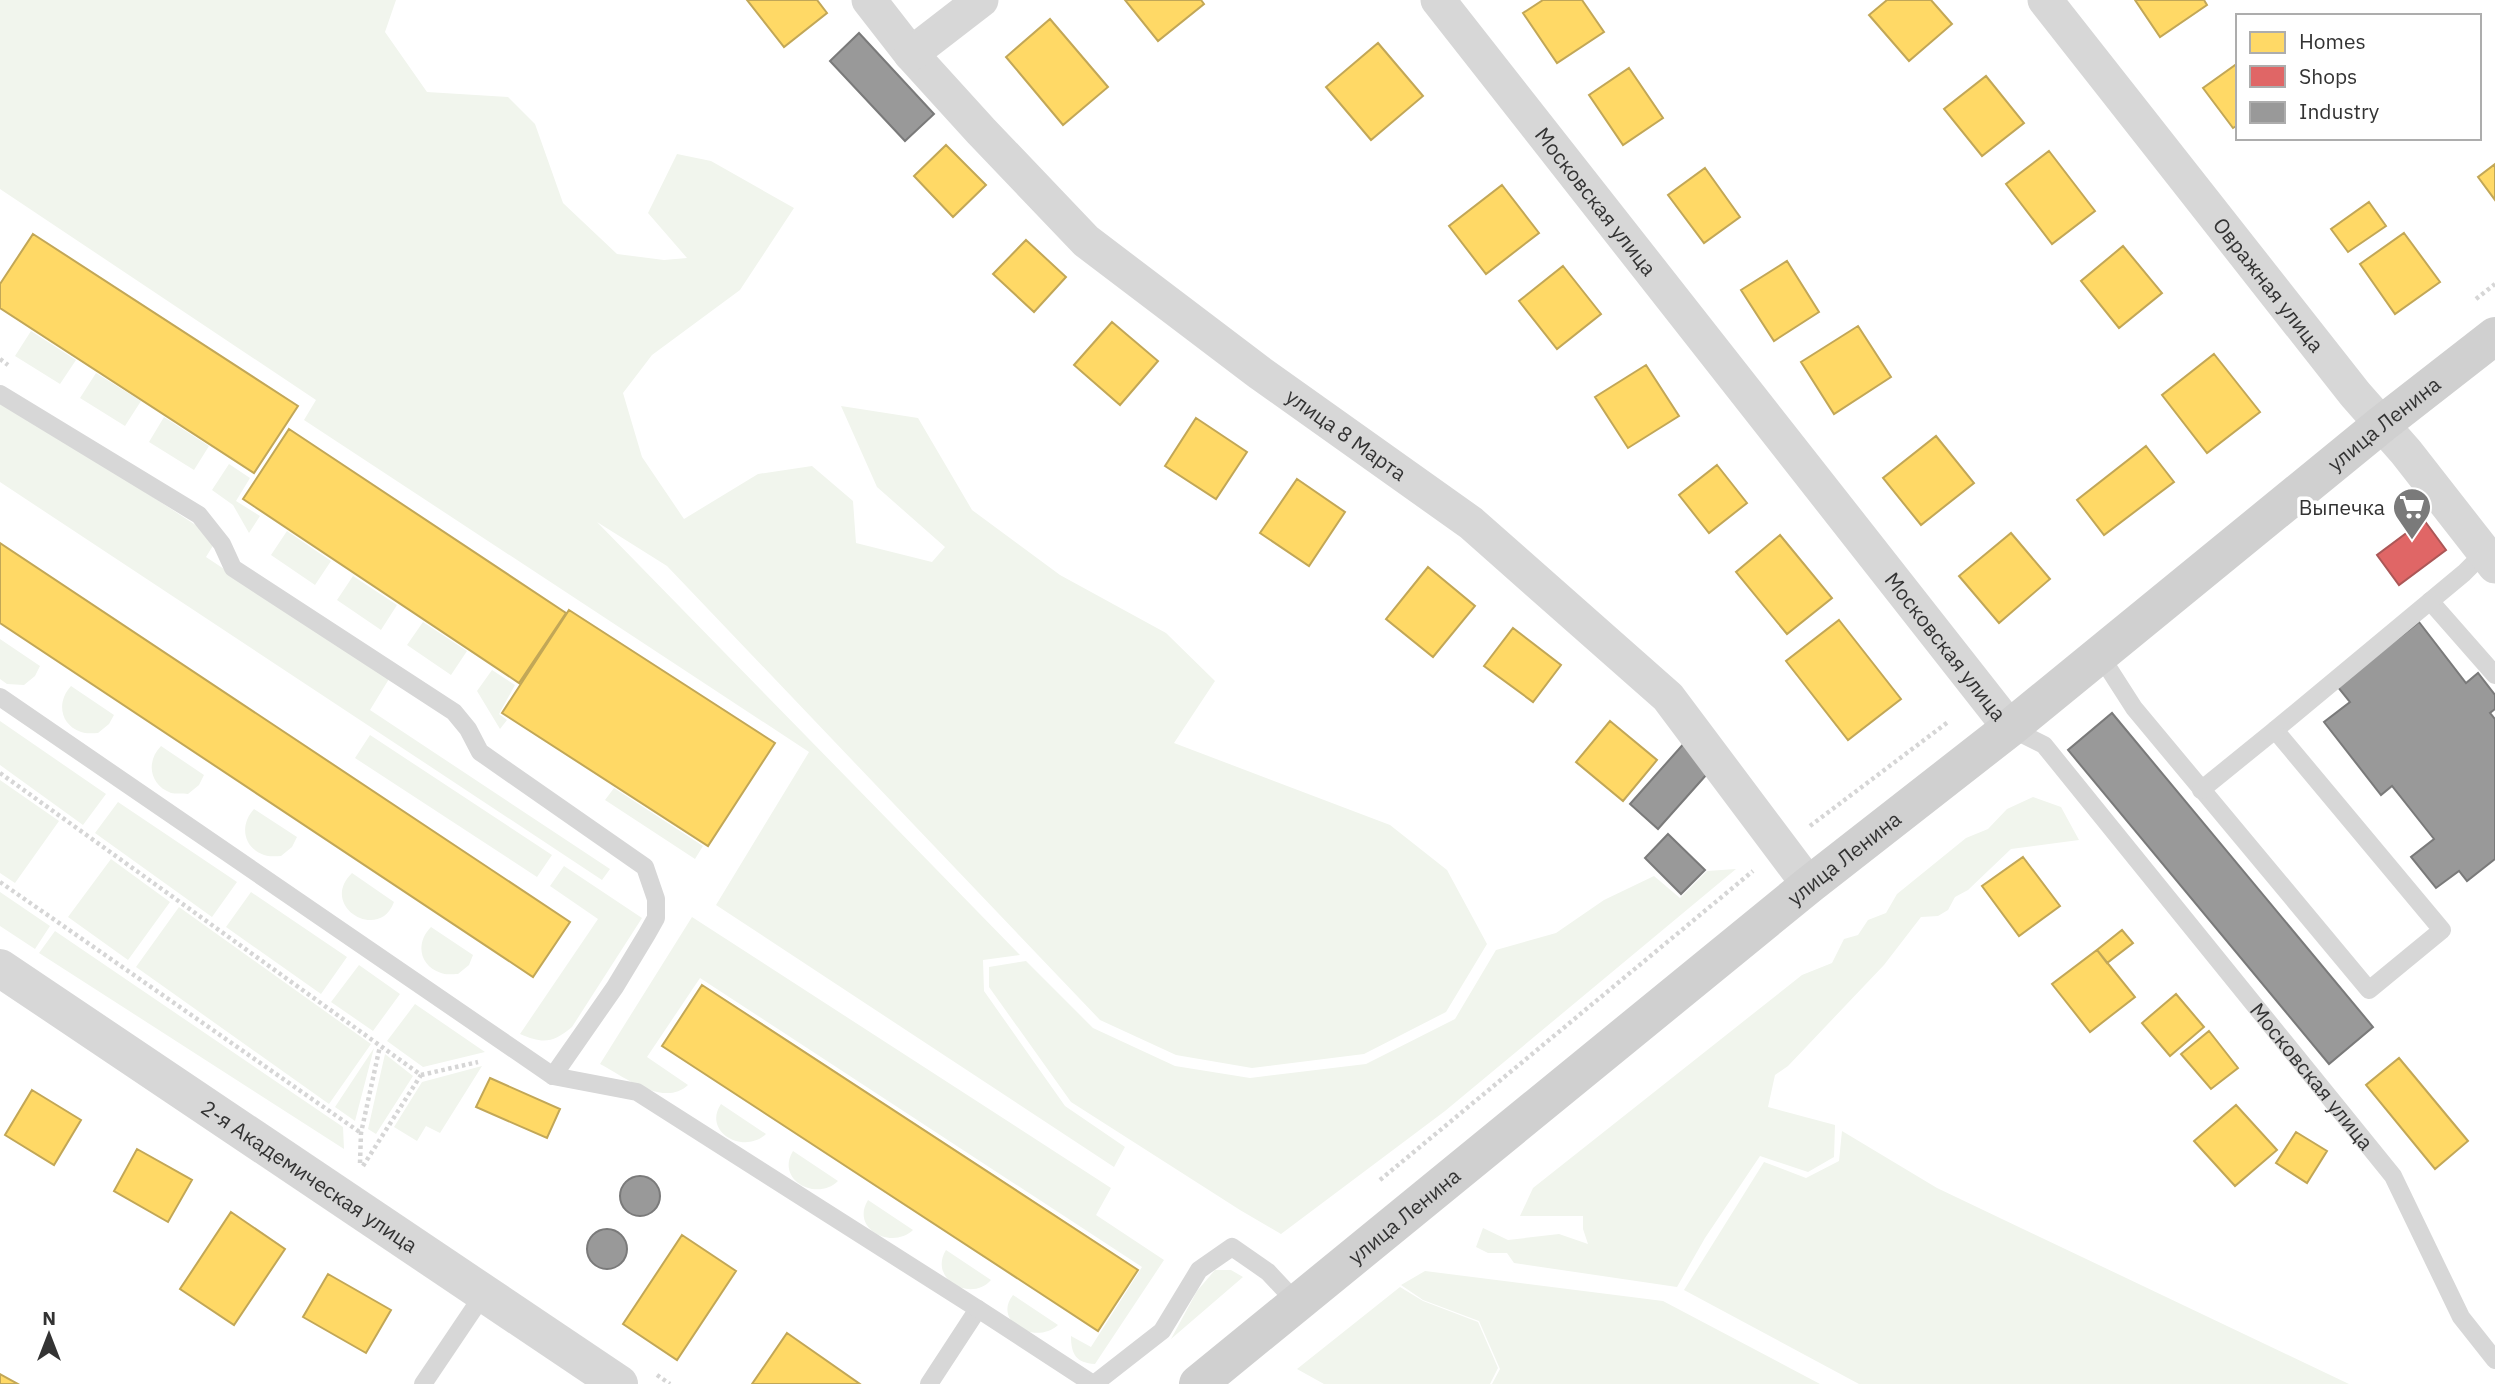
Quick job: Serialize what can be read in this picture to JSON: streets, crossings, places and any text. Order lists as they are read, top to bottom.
{
  "streets": {
    "main road": ["улица Ленина"],
    "street": [
      "Московская улица",
      "Овражная улица",
      "улица 8 Марта",
      "2-я Академическая улица"
    ]
  },
  "crossings": [
    ["Московская улица", "улица Ленина"],
    ["Овражная улица", "улица Ленина"],
    ["улица Ленина", "улица 8 Марта"]
  ],
  "places": {
    "supermarket": ["Выпечка"]
  },
  "legend": ["Homes", "Shops", "Industry"],
  "north": "top"
}
